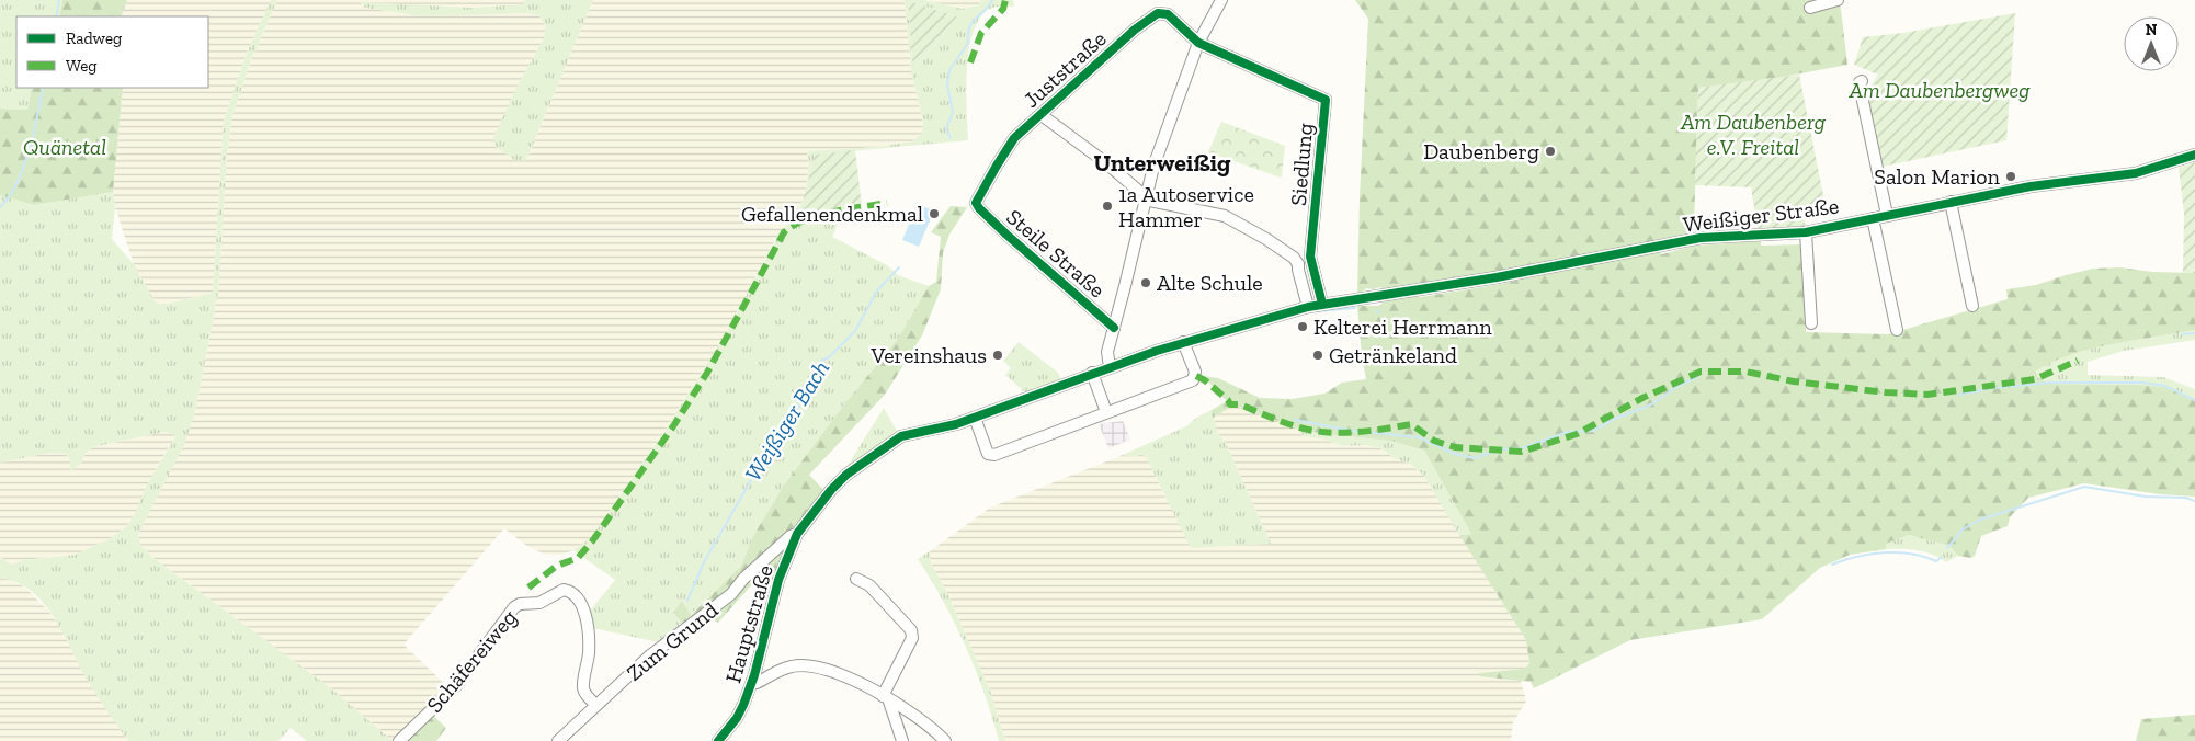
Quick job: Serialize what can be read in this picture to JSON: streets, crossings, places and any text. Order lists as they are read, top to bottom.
{
  "streets": {
    "street": [
      "Juststraße",
      "Siedlung",
      "Weißiger Straße",
      "Steile Straße",
      "Hauptstraße",
      "Zum Grund",
      "Schäfereiweg"
    ]
  },
  "crossings": [
    ["Juststraße", "Siedlung"],
    ["Juststraße", "Steile Straße"],
    ["Siedlung", "Hauptstraße"],
    ["Weißiger Straße", "Hauptstraße"],
    ["Hauptstraße", "Zum Grund"],
    ["Zum Grund", "Schäfereiweg"]
  ],
  "districts": ["Unterweißig"],
  "water": ["Weißiger Bach"],
  "parks": ["Am Daubenbergweg", "Am Daubenberg e.V. Freital", "Quänetal"],
  "places": [
    "Daubenberg",
    "Salon Marion",
    "1a Autoservice Hammer",
    "Gefallenendenkmal",
    "Alte Schule",
    "Kelterei Herrmann",
    "Vereinshaus",
    "Getränkeland"
  ],
  "legend": ["Radweg", "Weg"],
  "north": "top"
}
